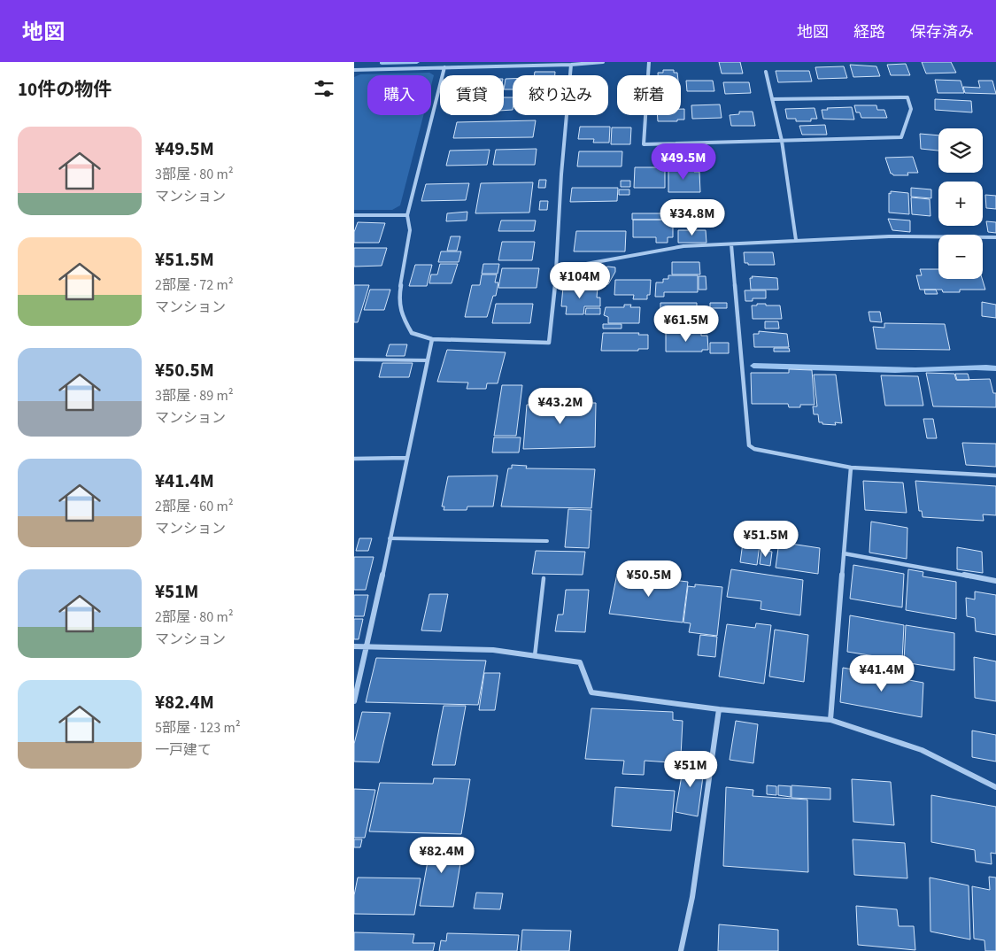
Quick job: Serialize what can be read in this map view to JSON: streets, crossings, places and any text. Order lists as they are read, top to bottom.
{
  "page": {
    "header": "地図",
    "nav": ["地図", "経路", "保存済み"],
    "heading": "10件の物件",
    "chip": [
      "購入",
      "賃貸",
      "絞り込み",
      "新着"
    ],
    "list": [
      {
        "name": "¥49.5M",
        "note": "3部屋 · 80 m² · マンション"
      },
      {
        "name": "¥51.5M",
        "note": "2部屋 · 72 m² · マンション"
      },
      {
        "name": "¥50.5M",
        "note": "3部屋 · 89 m² · マンション"
      },
      {
        "name": "¥41.4M",
        "note": "2部屋 · 60 m² · マンション"
      },
      {
        "name": "¥51M",
        "note": "2部屋 · 80 m² · マンション"
      },
      {
        "name": "¥82.4M",
        "note": "5部屋 · 123 m² · 一戸建て"
      }
    ],
    "map_buttons": ["+", "−"],
    "price": [
      "¥49.5M",
      "¥34.8M",
      "¥104M",
      "¥61.5M",
      "¥43.2M",
      "¥51.5M",
      "¥50.5M",
      "¥41.4M",
      "¥51M",
      "¥82.4M"
    ]
  }
}
